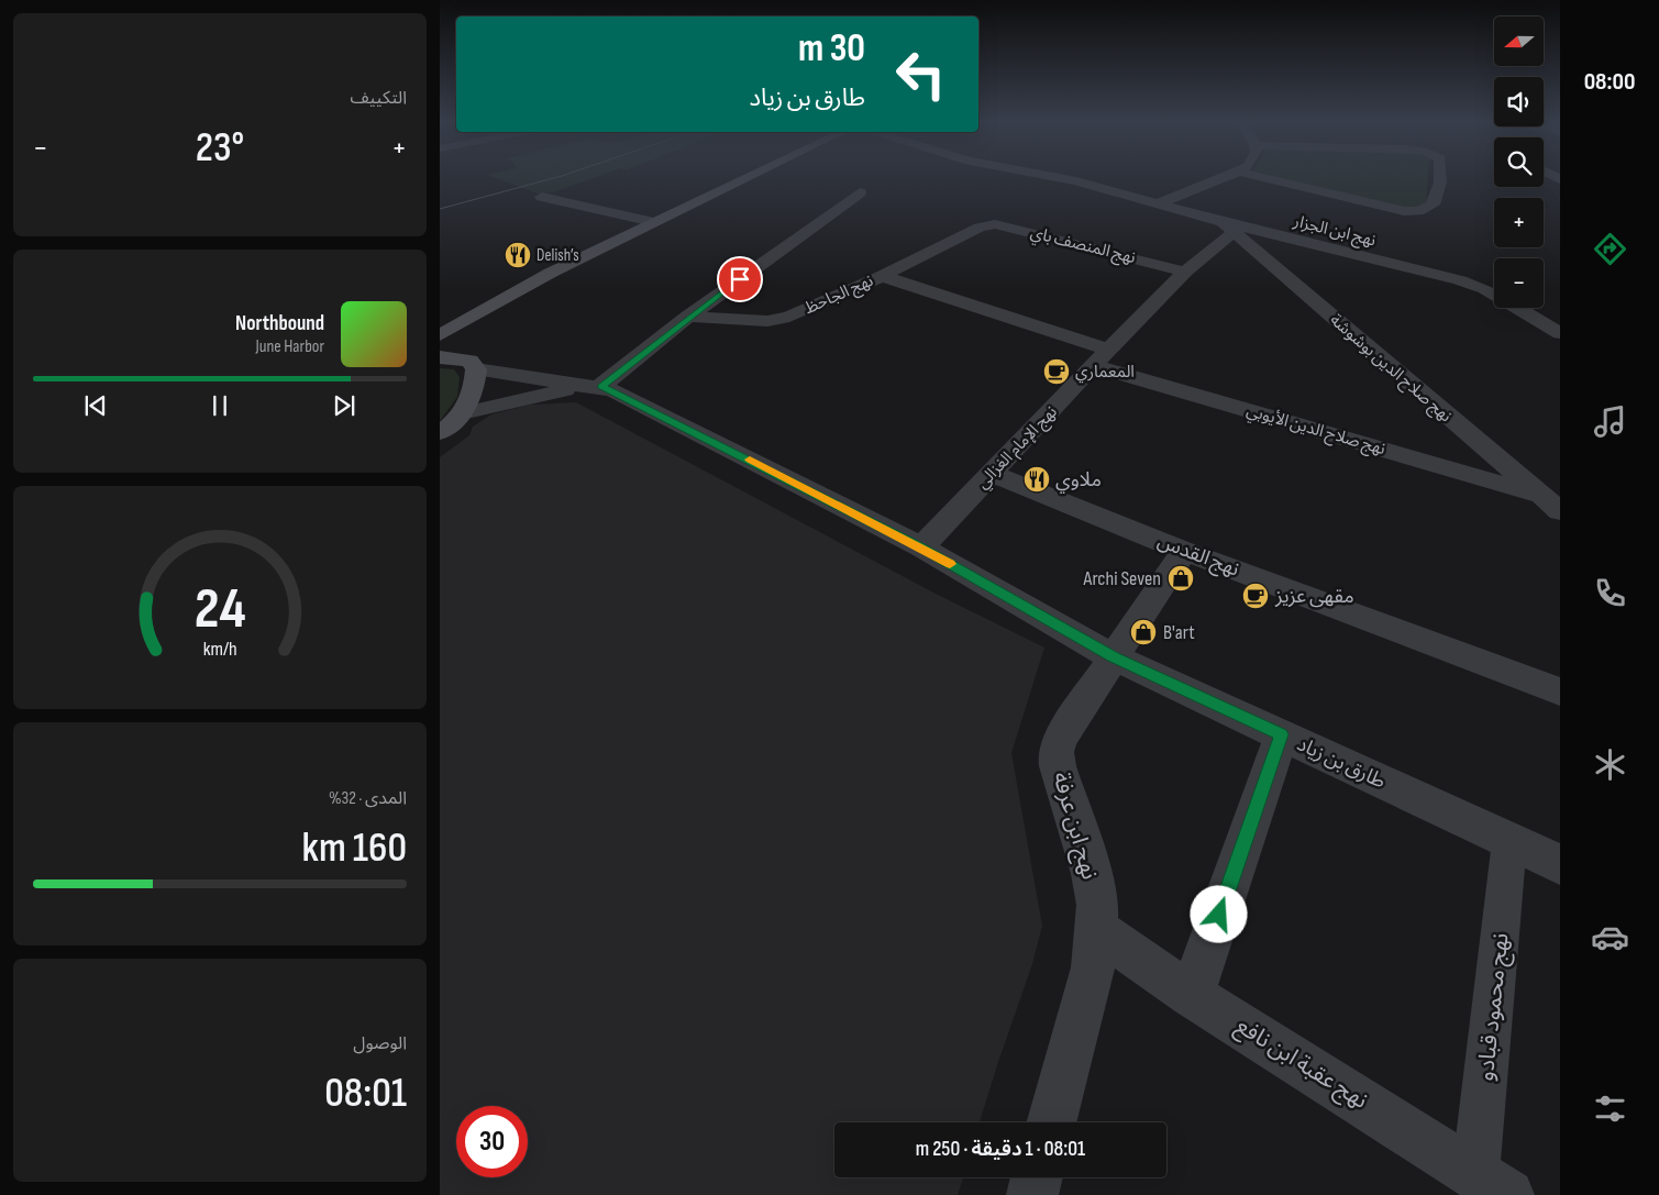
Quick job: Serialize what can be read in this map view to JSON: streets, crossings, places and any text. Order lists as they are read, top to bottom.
{
  "streets": {
    "street": [
      "نهج ابن الجزار",
      "نهج المنصف باي",
      "نهج الجاحظ",
      "نهج صلاح الدين بوشوشة",
      "نهج صلاح الدين الأيوبي",
      "نهج الإمام الغزالي",
      "نهج القدس",
      "طارق بن زياد",
      "نهج ابن عرفة",
      "نهج محمود قبادو",
      "نهج عقبة ابن نافع"
    ]
  },
  "crossings": [
    ["نهج ابن الجزار", "نهج صلاح الدين بوشوشة"],
    ["نهج ابن الجزار", "نهج الإمام الغزالي"],
    ["نهج المنصف باي", "نهج الجاحظ"],
    ["نهج المنصف باي", "نهج الإمام الغزالي"],
    ["نهج الجاحظ", "نهج صلاح الدين الأيوبي"],
    ["نهج صلاح الدين بوشوشة", "نهج صلاح الدين الأيوبي"],
    ["نهج صلاح الدين بوشوشة", "نهج الإمام الغزالي"],
    ["نهج صلاح الدين الأيوبي", "نهج الإمام الغزالي"],
    ["نهج الإمام الغزالي", "نهج القدس"],
    ["نهج الإمام الغزالي", "طارق بن زياد"],
    ["نهج القدس", "نهج ابن عرفة"],
    ["طارق بن زياد", "نهج ابن عرفة"],
    ["طارق بن زياد", "نهج محمود قبادو"],
    ["نهج ابن عرفة", "نهج عقبة ابن نافع"],
    ["نهج محمود قبادو", "نهج عقبة ابن نافع"]
  ],
  "places": {
    "restaurant": ["Delish’s", "ملاوي"],
    "cafe": ["المعماري", "مقهى عزيز"],
    "shop": ["Archi Seven", "B'art"]
  },
  "north": "left",
  "page": {
    "tabs": "08:00",
    "tile": [
      "التكييف",
      ["المدى · 32%", "160 km"],
      ["الوصول", "08:01"]
    ],
    "map_buttons": ["+", "−"],
    "turn": ["30 m", "طارق بن زياد"],
    "heat": ["−", "23°", "+"],
    "song": ["Northbound", "June Harbor"],
    "limit": "30",
    "trip": "08:01 · 1 دقيقة · 250 m",
    "gauge": ["24", "km/h"]
  }
}
